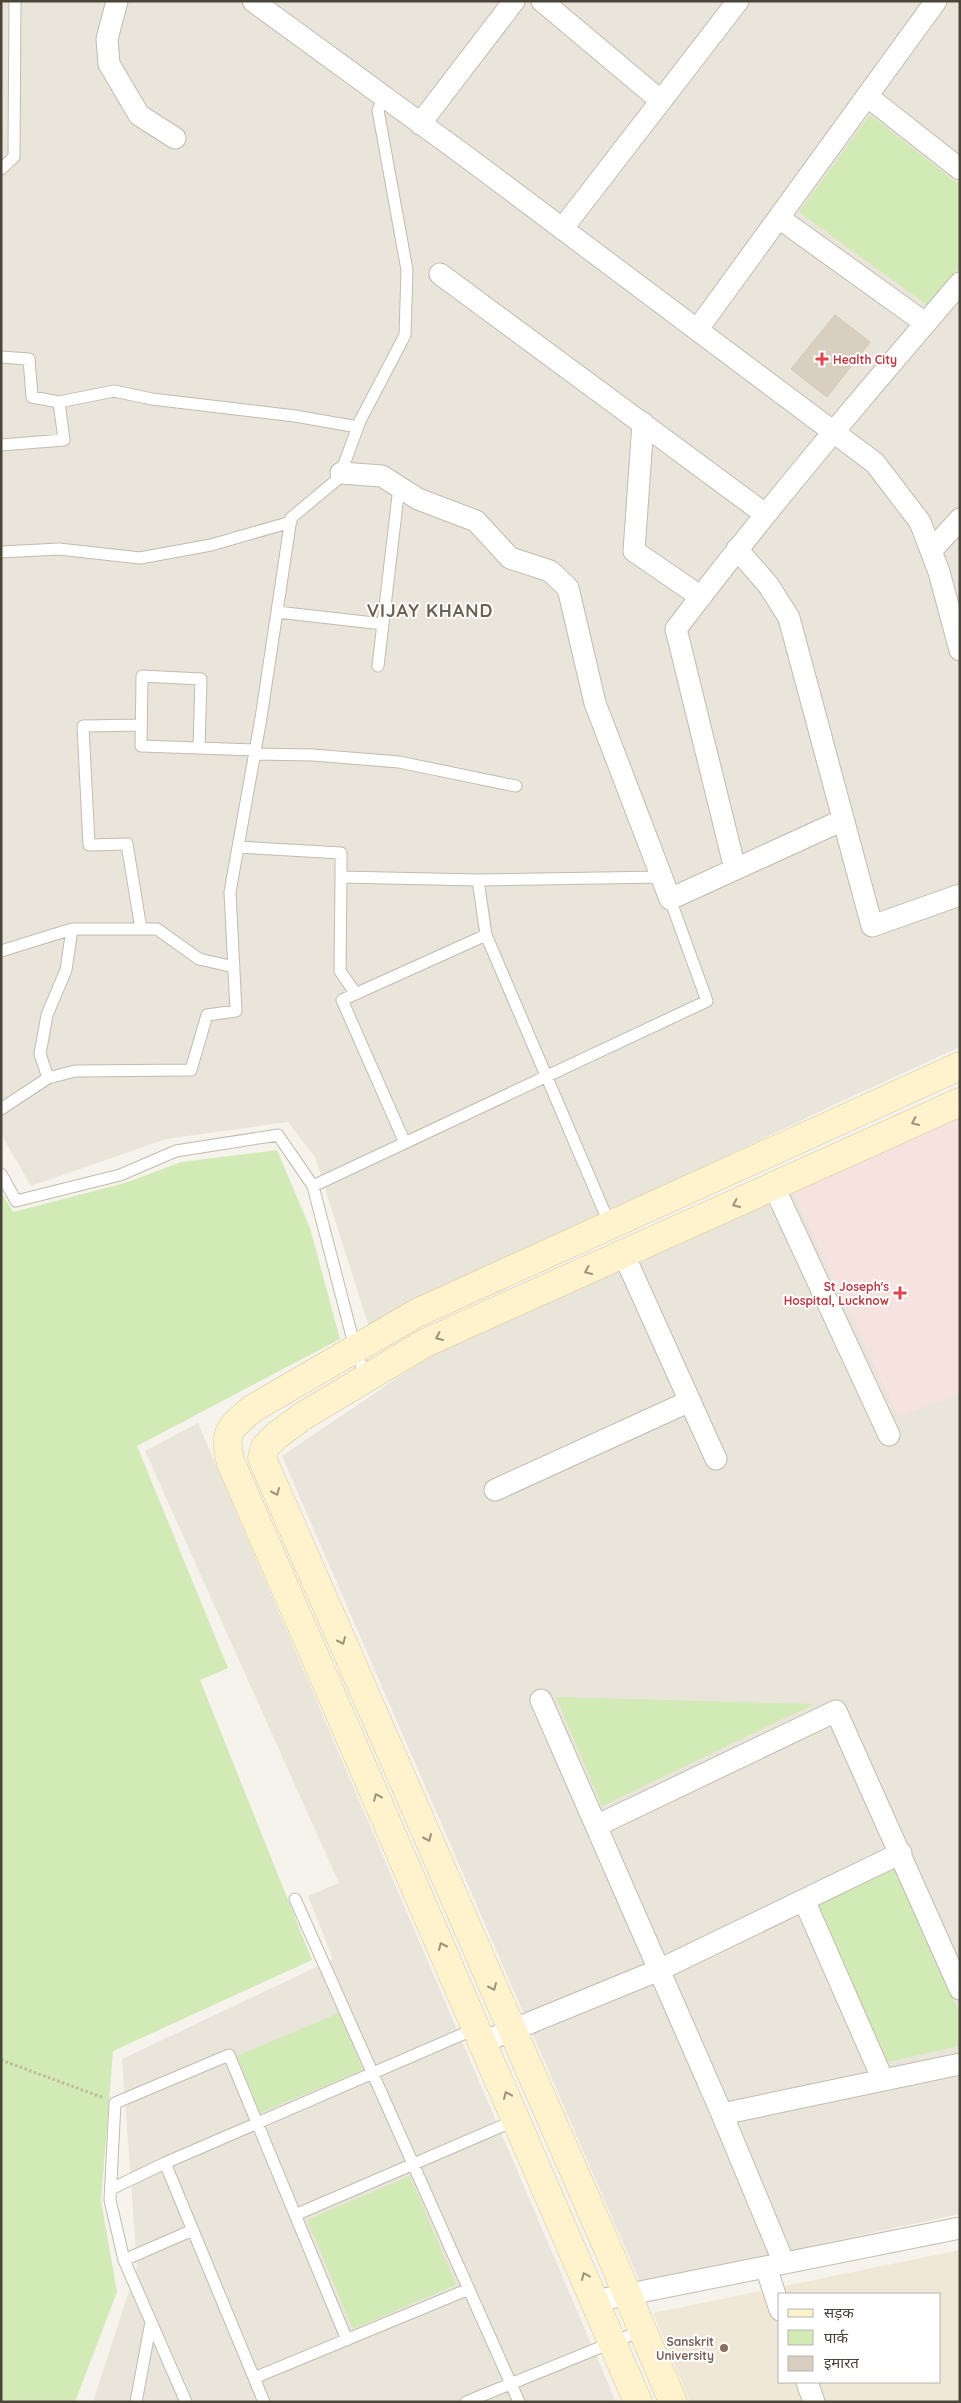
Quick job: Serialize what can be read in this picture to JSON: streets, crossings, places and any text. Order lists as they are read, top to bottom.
{
  "districts": ["VIJAY KHAND"],
  "places": {
    "health": ["Health City", "St Joseph's Hospital, Lucknow"],
    "other": ["Sanskrit University"]
  },
  "legend": ["सड़क", "पार्क", "इमारत"]
}
